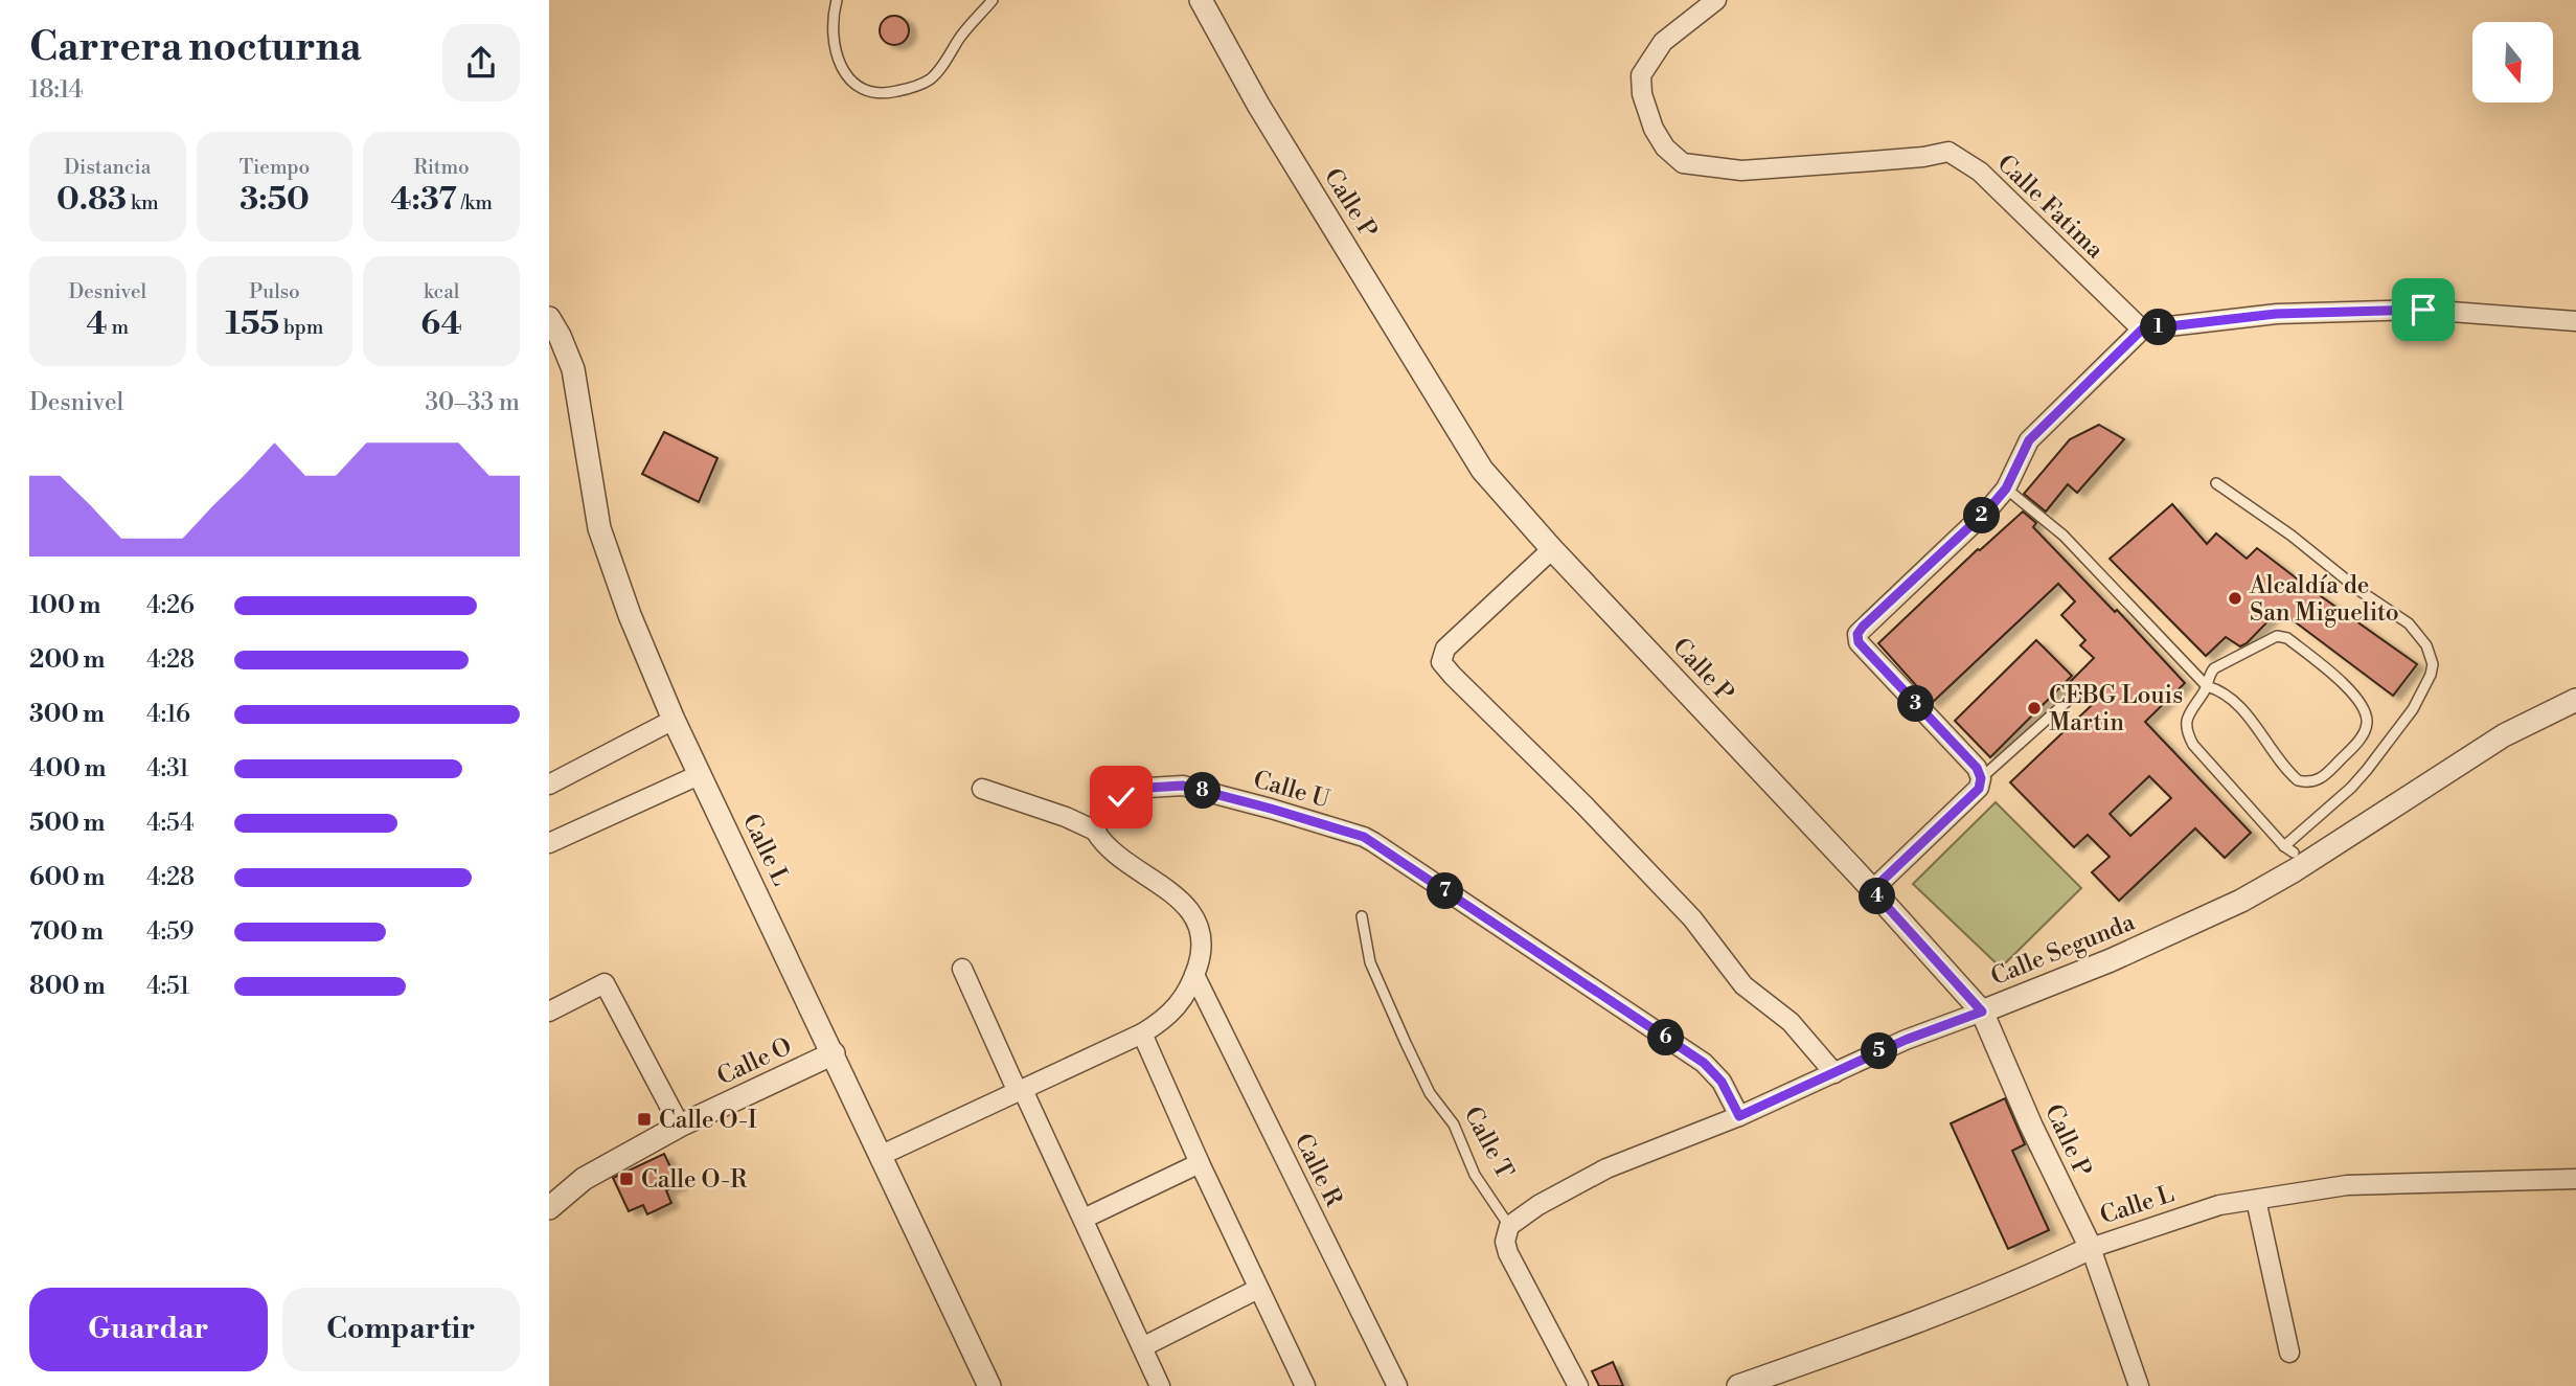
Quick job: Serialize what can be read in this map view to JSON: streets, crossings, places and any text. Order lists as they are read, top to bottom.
{
  "streets": {
    "street": [
      "Calle P",
      "Calle Fatima",
      "Calle U",
      "Calle L",
      "Calle Segunda",
      "Calle O",
      "Calle T",
      "Calle R"
    ]
  },
  "crossings": [
    ["Calle P", "Calle L"],
    ["Calle P", "Calle Segunda"],
    ["Calle U", "Calle Segunda"],
    ["Calle L", "Calle O"],
    ["Calle Segunda", "Calle T"]
  ],
  "places": {
    "other": ["Alcaldía de San Miguelito", "CEBG Louis Martin"],
    "transit": ["Calle O-I", "Calle O-R"]
  },
  "north": "bottom",
  "page": {
    "heading": ["Carrera nocturna", "18:14"],
    "stats": [
      ["Distancia", "0.83 km"],
      ["Tiempo", "3:50"],
      ["Ritmo", "4:37 /km"],
      ["Desnivel", "4 m"],
      ["Pulso", "155 bpm"],
      ["kcal", "64"]
    ],
    "pins": [
      "1",
      "2",
      "3",
      "8",
      "7",
      "4",
      "6",
      "5"
    ],
    "chart": ["Desnivel", "30–33 m"],
    "list": [
      {
        "name": "100 m",
        "note": "4:26"
      },
      {
        "name": "200 m",
        "note": "4:28"
      },
      {
        "name": "300 m",
        "note": "4:16"
      },
      {
        "name": "400 m",
        "note": "4:31"
      },
      {
        "name": "500 m",
        "note": "4:54"
      },
      {
        "name": "600 m",
        "note": "4:28"
      },
      {
        "name": "700 m",
        "note": "4:59"
      },
      {
        "name": "800 m",
        "note": "4:51"
      }
    ],
    "buttons": ["Guardar", "Compartir"]
  }
}
